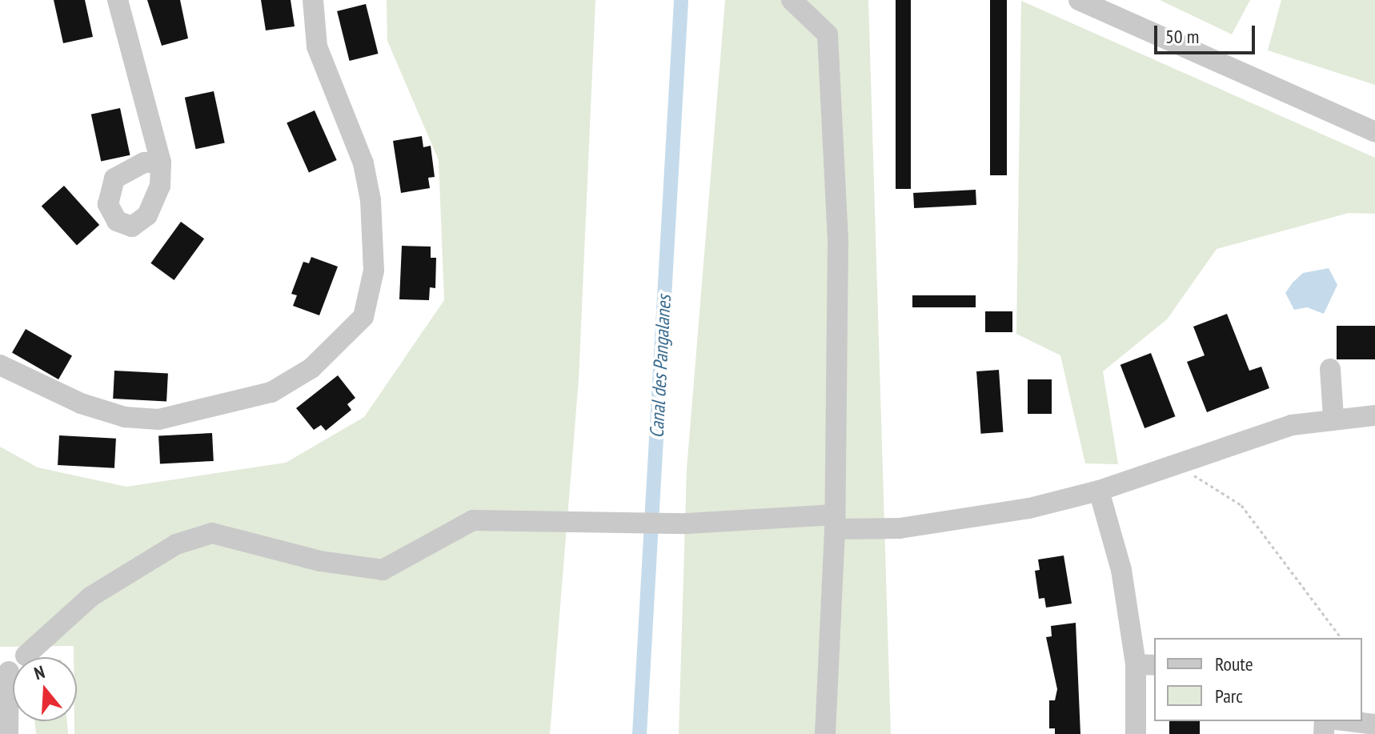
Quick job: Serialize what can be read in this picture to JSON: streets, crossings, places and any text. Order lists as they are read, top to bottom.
{
  "water": ["Canal des Pangalanes"],
  "legend": ["Route", "Parc"],
  "scale_bar": "50 m",
  "north": "top"
}
